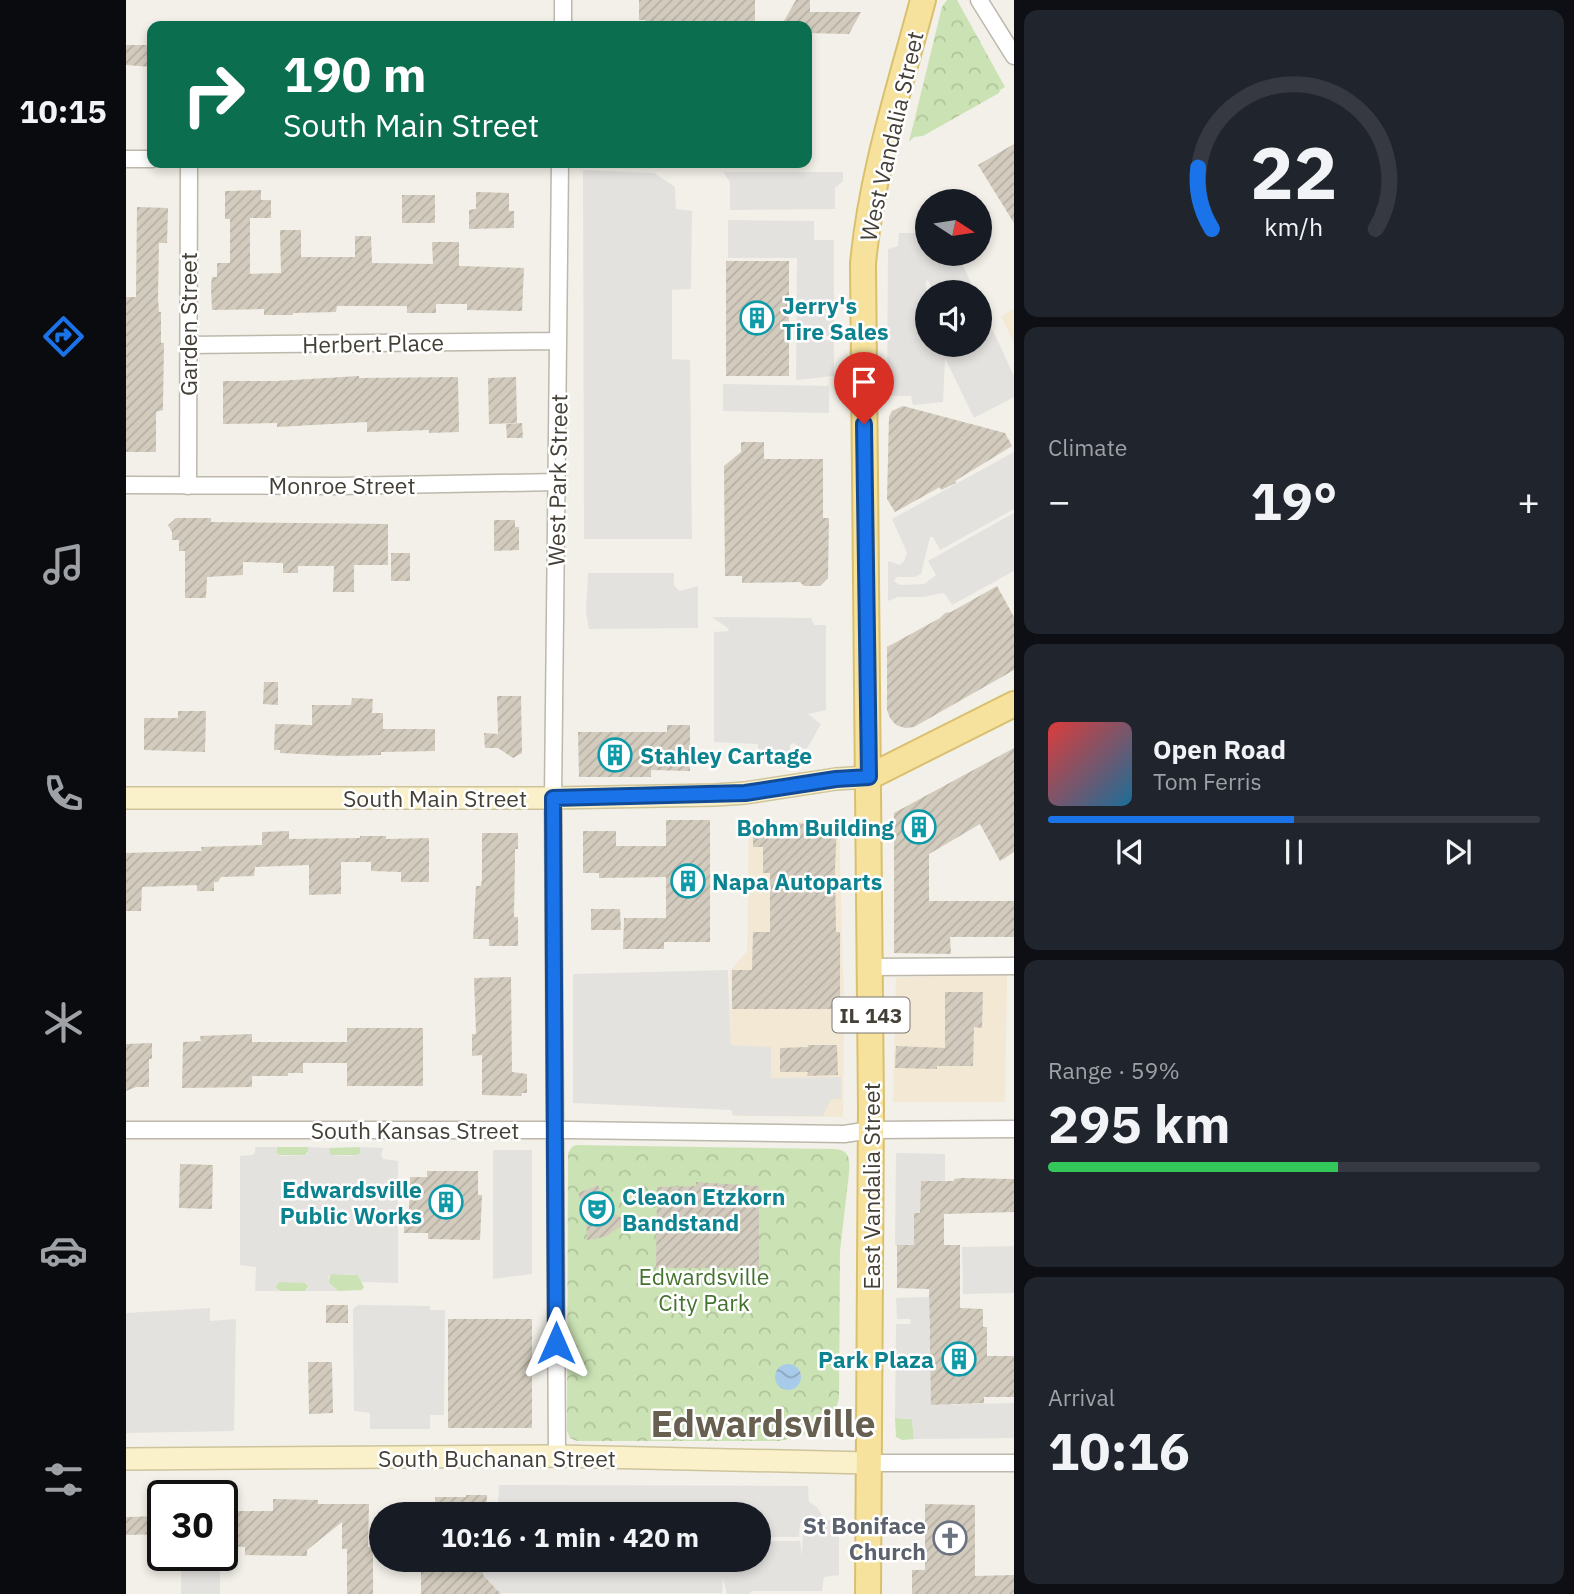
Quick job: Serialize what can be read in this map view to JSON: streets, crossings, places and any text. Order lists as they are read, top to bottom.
{
  "streets": {
    "main road": [
      "West Vandalia Street",
      "South Main Street",
      "IL 143",
      "East Vandalia Street",
      "South Buchanan Street"
    ],
    "street": [
      "Garden Street",
      "Herbert Place",
      "West Park Street",
      "Monroe Street",
      "South Kansas Street"
    ]
  },
  "crossings": [
    ["West Vandalia Street", "South Main Street"],
    ["West Vandalia Street", "East Vandalia Street"],
    ["Garden Street", "Herbert Place"],
    ["Garden Street", "Monroe Street"],
    ["Herbert Place", "West Park Street"],
    ["West Park Street", "Monroe Street"],
    ["West Park Street", "South Main Street"],
    ["West Park Street", "South Kansas Street"],
    ["West Park Street", "South Buchanan Street"],
    ["South Main Street", "East Vandalia Street"],
    ["South Kansas Street", "East Vandalia Street"],
    ["East Vandalia Street", "South Buchanan Street"]
  ],
  "districts": ["Edwardsville"],
  "parks": ["Edwardsville City Park"],
  "places": {
    "building": [
      "Jerry's Tire Sales",
      "Stahley Cartage",
      "Bohm Building",
      "Napa Autoparts",
      "Edwardsville Public Works",
      "Park Plaza"
    ],
    "theatre": ["Cleaon Etzkorn Bandstand"],
    "church": ["St Boniface Church"]
  },
  "north": "right",
  "page": {
    "tabs": "10:15",
    "turn": ["190 m", "South Main Street"],
    "tile": [
      "Climate",
      ["Range · 59%", "295 km"],
      ["Arrival", "10:16"]
    ],
    "heat": ["−", "19°", "+"],
    "song": ["Open Road", "Tom Ferris"],
    "limit": "30",
    "trip": "10:16 · 1 min · 420 m",
    "gauge": ["22", "km/h"]
  }
}
